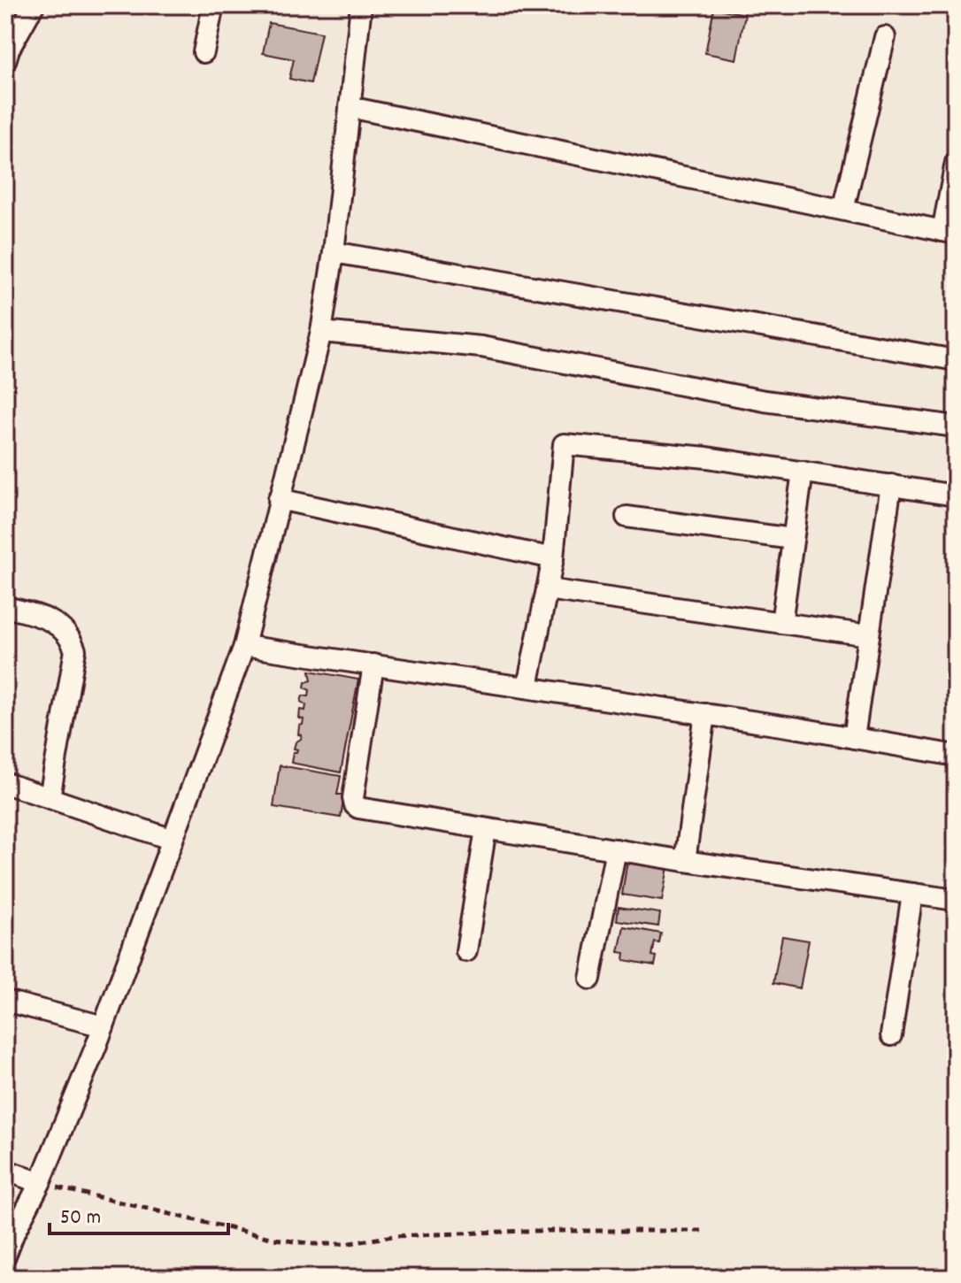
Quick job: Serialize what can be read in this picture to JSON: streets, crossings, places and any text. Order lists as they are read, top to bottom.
{
  "scale_bar": "50 m"
}
